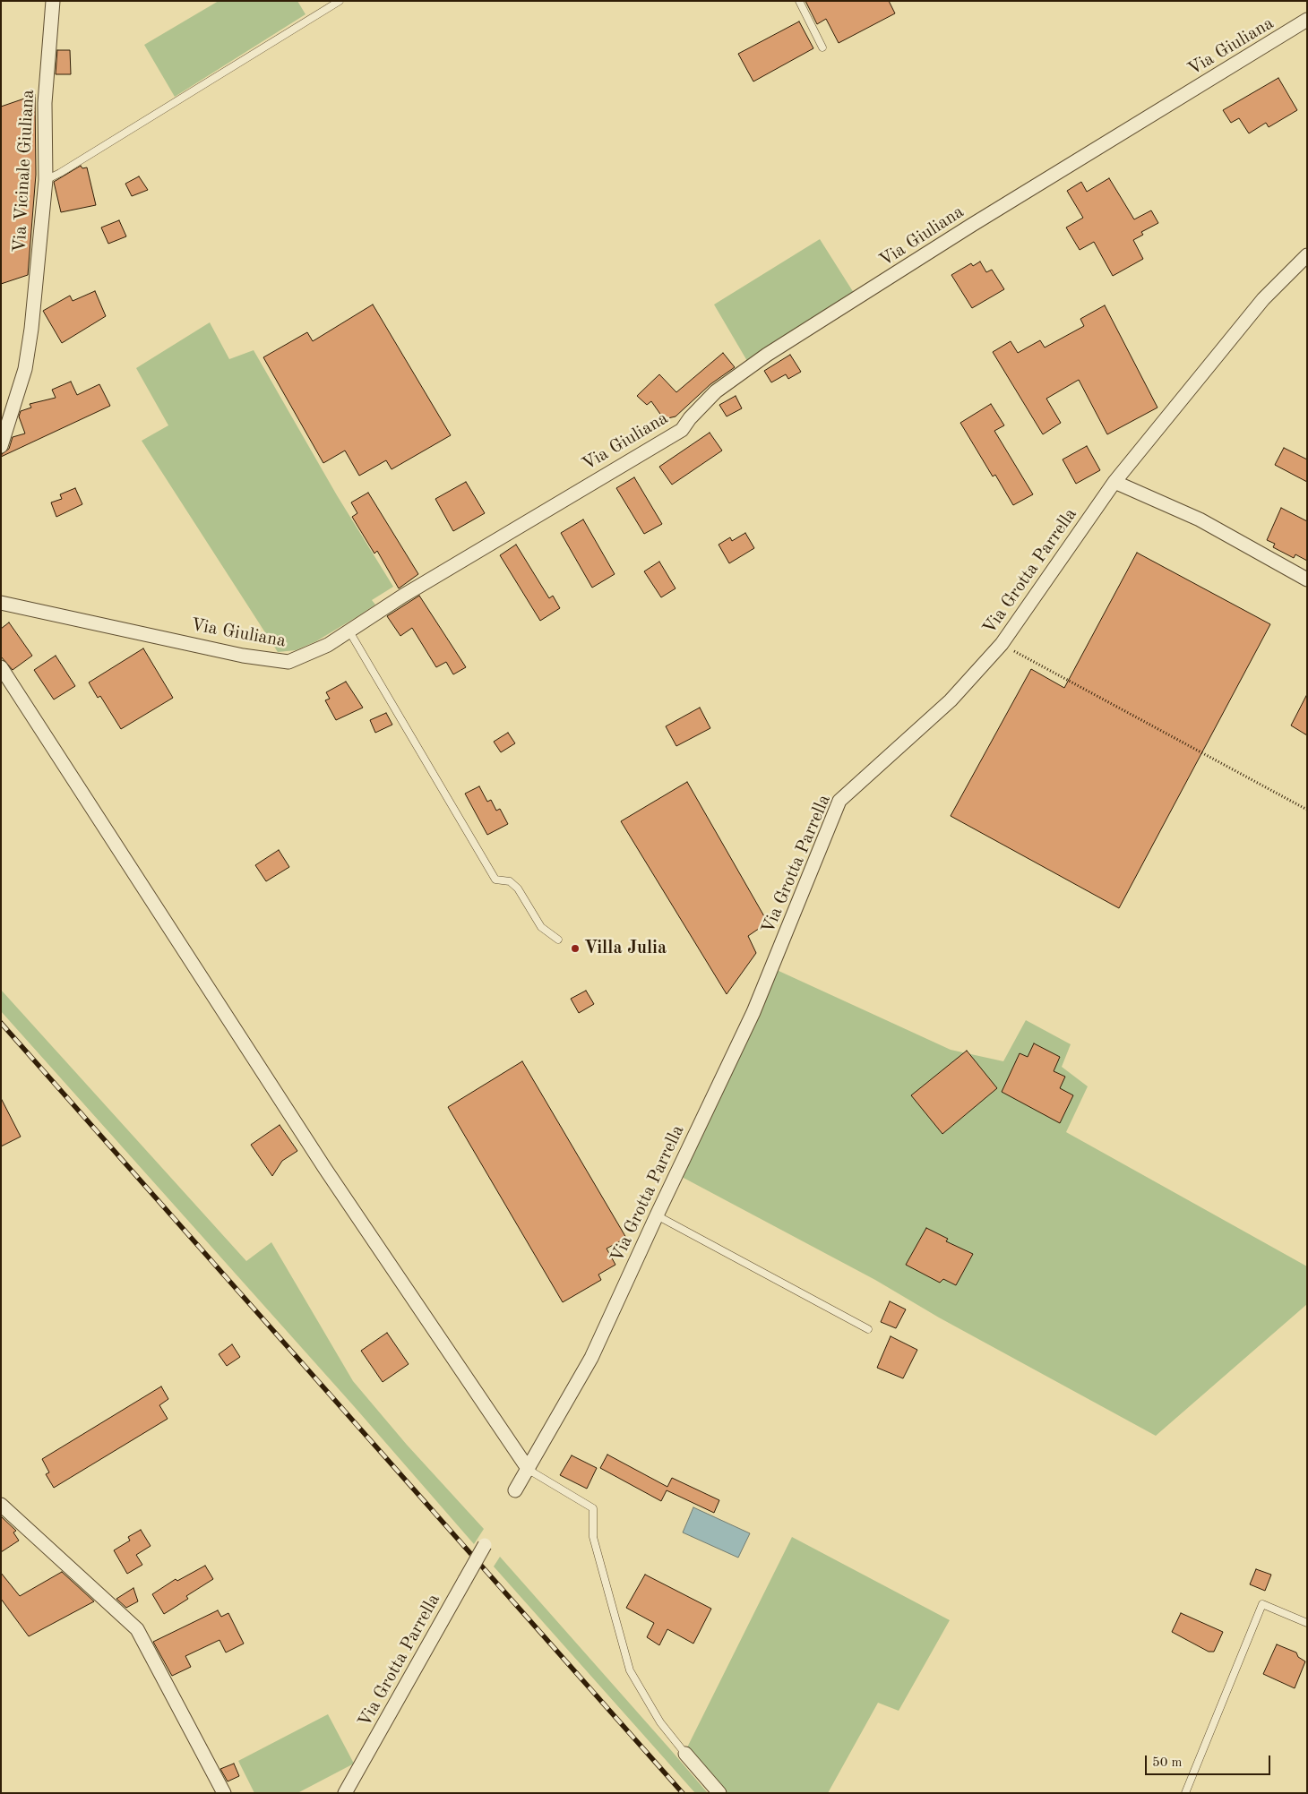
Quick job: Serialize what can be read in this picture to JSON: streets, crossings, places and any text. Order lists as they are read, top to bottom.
{
  "streets": {
    "street": ["Via Giuliana", "Via Vicinale Giuliana", "Via Grotta Parrella"]
  },
  "places": ["Villa Julia"],
  "scale_bar": "50 m"
}
